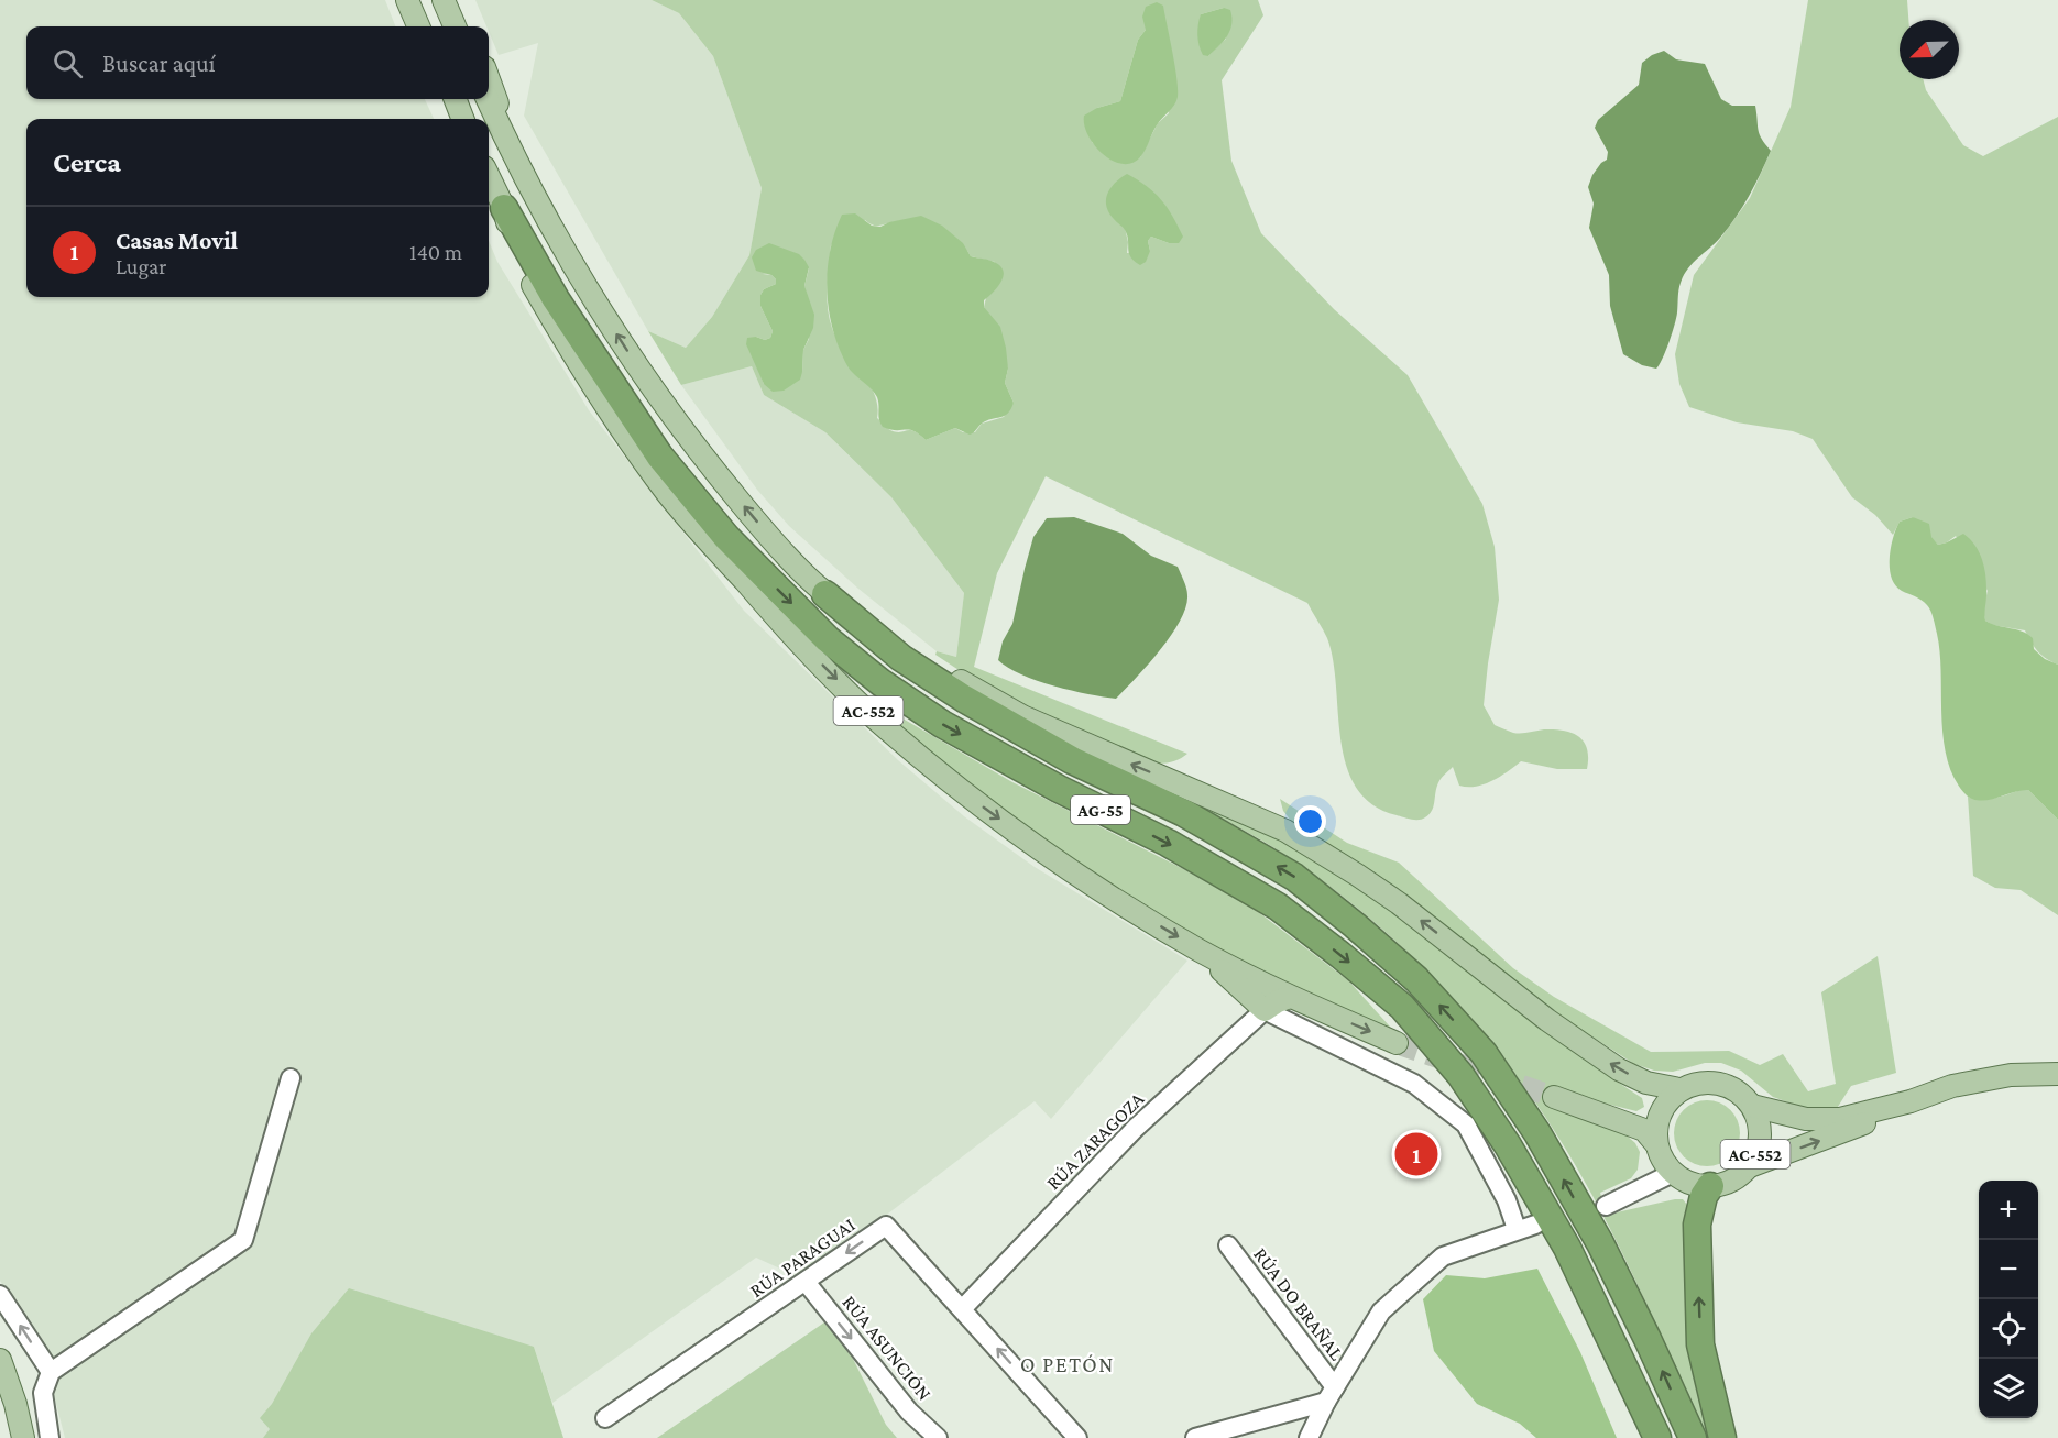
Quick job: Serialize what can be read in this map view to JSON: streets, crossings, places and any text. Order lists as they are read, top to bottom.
{
  "streets": {
    "highway": ["AG-55"],
    "main road": ["AC-552"],
    "street": [
      "RÚA ZARAGOZA",
      "RÚA PARAGUAI",
      "RÚA DO BRAÑAL",
      "RÚA ASUNCIÓN"
    ]
  },
  "crossings": [
    ["AC-552", "AG-55"],
    ["RÚA ZARAGOZA", "RÚA PARAGUAI"],
    ["RÚA PARAGUAI", "RÚA ASUNCIÓN"]
  ],
  "one_way": ["RÚA PARAGUAI", "RÚA ASUNCIÓN"],
  "districts": ["O PETÓN"],
  "north": "bottom left",
  "page": {
    "search": "Buscar aquí",
    "heading": "Cerca",
    "list": [
      {
        "mark": "1",
        "name": "Casas Movil",
        "note": "Lugar",
        "value": "140 m"
      }
    ],
    "pins": "1",
    "map_buttons": ["+", "−"]
  }
}
